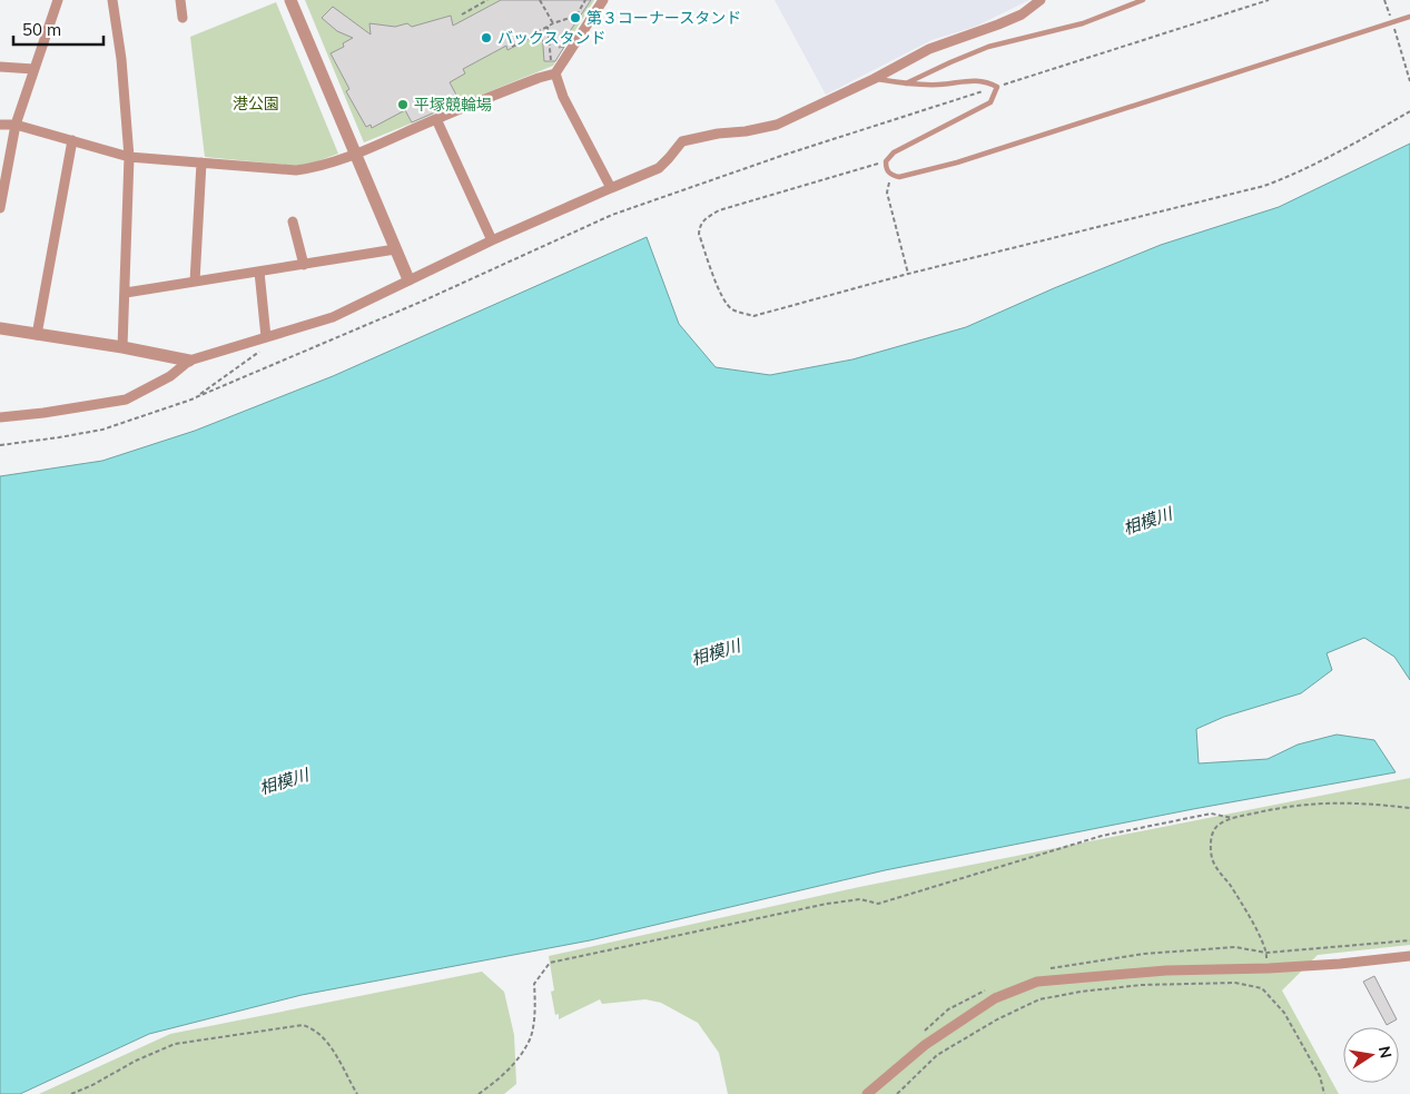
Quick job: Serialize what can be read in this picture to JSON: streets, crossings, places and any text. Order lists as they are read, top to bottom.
{
  "water": ["相模川"],
  "parks": ["港公園"],
  "places": ["第３コーナースタンド", "バックスタンド", "平塚競輪場"],
  "scale_bar": "50 m",
  "north": "right"
}
